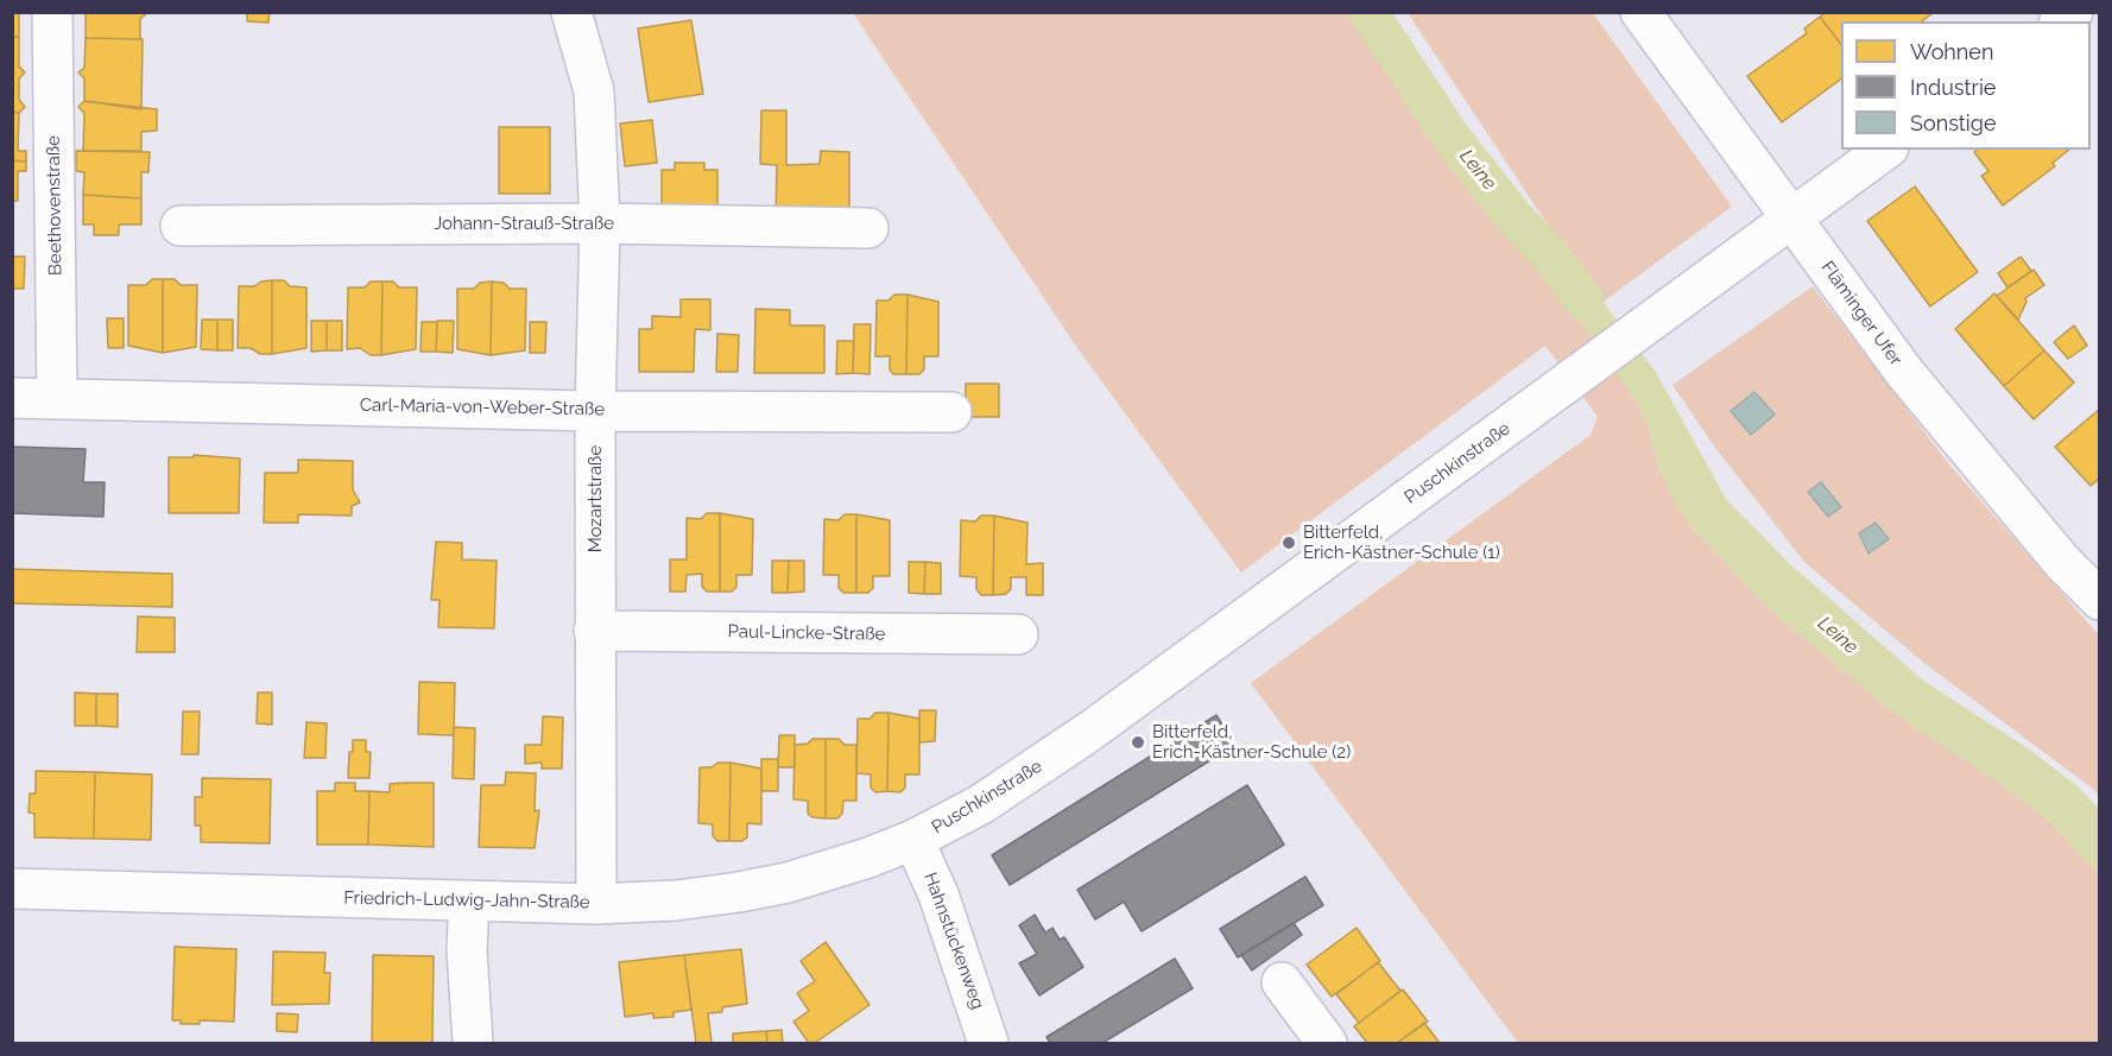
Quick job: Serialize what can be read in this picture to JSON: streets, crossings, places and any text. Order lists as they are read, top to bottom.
{
  "streets": {
    "street": [
      "Beethovenstraße",
      "Johann-Strauß-Straße",
      "Fläminger Ufer",
      "Carl-Maria-von-Weber-Straße",
      "Puschkinstraße",
      "Mozartstraße",
      "Paul-Lincke-Straße",
      "Friedrich-Ludwig-Jahn-Straße",
      "Hahnstückenweg"
    ]
  },
  "crossings": [
    ["Beethovenstraße", "Carl-Maria-von-Weber-Straße"],
    ["Johann-Strauß-Straße", "Mozartstraße"],
    ["Fläminger Ufer", "Puschkinstraße"],
    ["Carl-Maria-von-Weber-Straße", "Mozartstraße"],
    ["Puschkinstraße", "Friedrich-Ludwig-Jahn-Straße"],
    ["Puschkinstraße", "Hahnstückenweg"],
    ["Mozartstraße", "Paul-Lincke-Straße"],
    ["Mozartstraße", "Friedrich-Ludwig-Jahn-Straße"],
    ["Friedrich-Ludwig-Jahn-Straße", "Hahnstückenweg"]
  ],
  "water": ["Leine"],
  "places": ["Bitterfeld, Erich-Kästner-Schule (1)", "Bitterfeld, Erich-Kästner-Schule (2)"],
  "legend": ["Wohnen", "Industrie", "Sonstige"]
}
